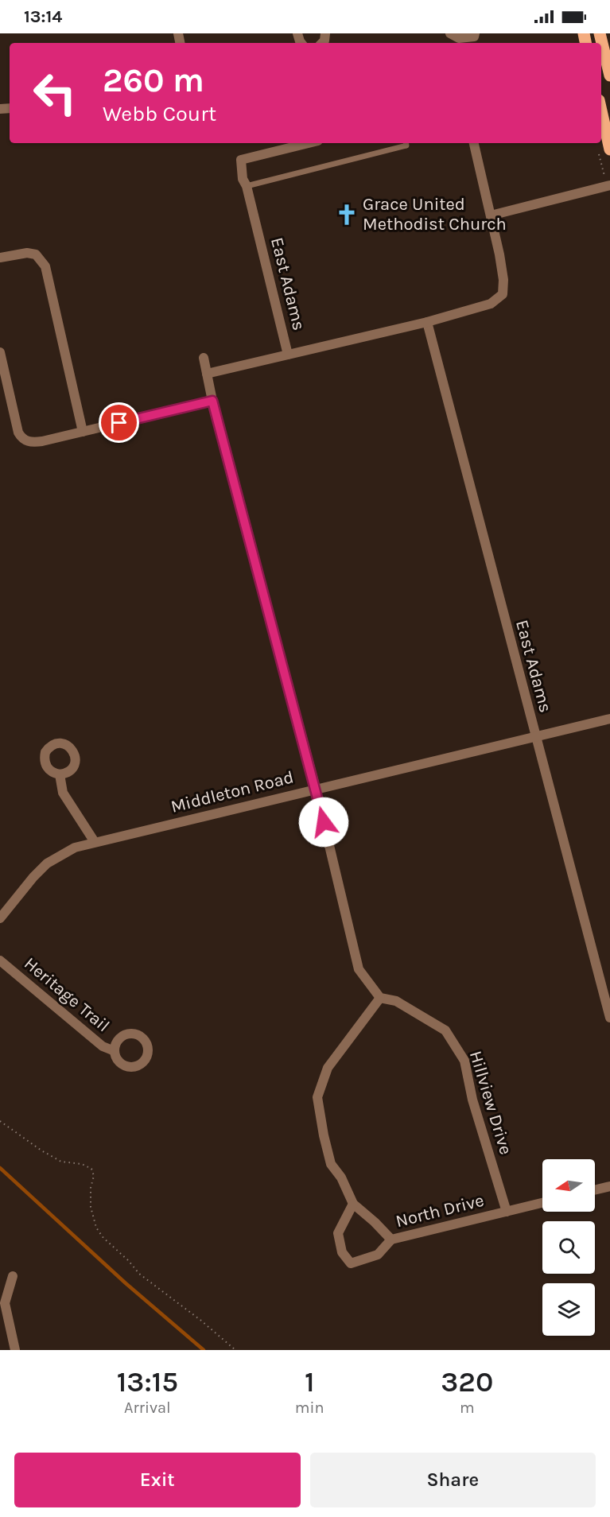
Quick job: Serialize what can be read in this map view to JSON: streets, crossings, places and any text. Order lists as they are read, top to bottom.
{
  "streets": {
    "street": [
      "East Adams",
      "Middleton Road",
      "Heritage Trail",
      "Hillview Drive",
      "North Drive"
    ]
  },
  "crossings": [
    ["East Adams", "Middleton Road"],
    ["Hillview Drive", "North Drive"]
  ],
  "places": {
    "church": ["Grace United Methodist Church"]
  },
  "north": "left",
  "page": {
    "status": "13:14",
    "turn": ["260 m", "Webb Court"],
    "eta": [
      "13:15",
      "Arrival",
      "1",
      "min",
      "320",
      "m"
    ],
    "buttons": ["Exit", "Share"]
  }
}
